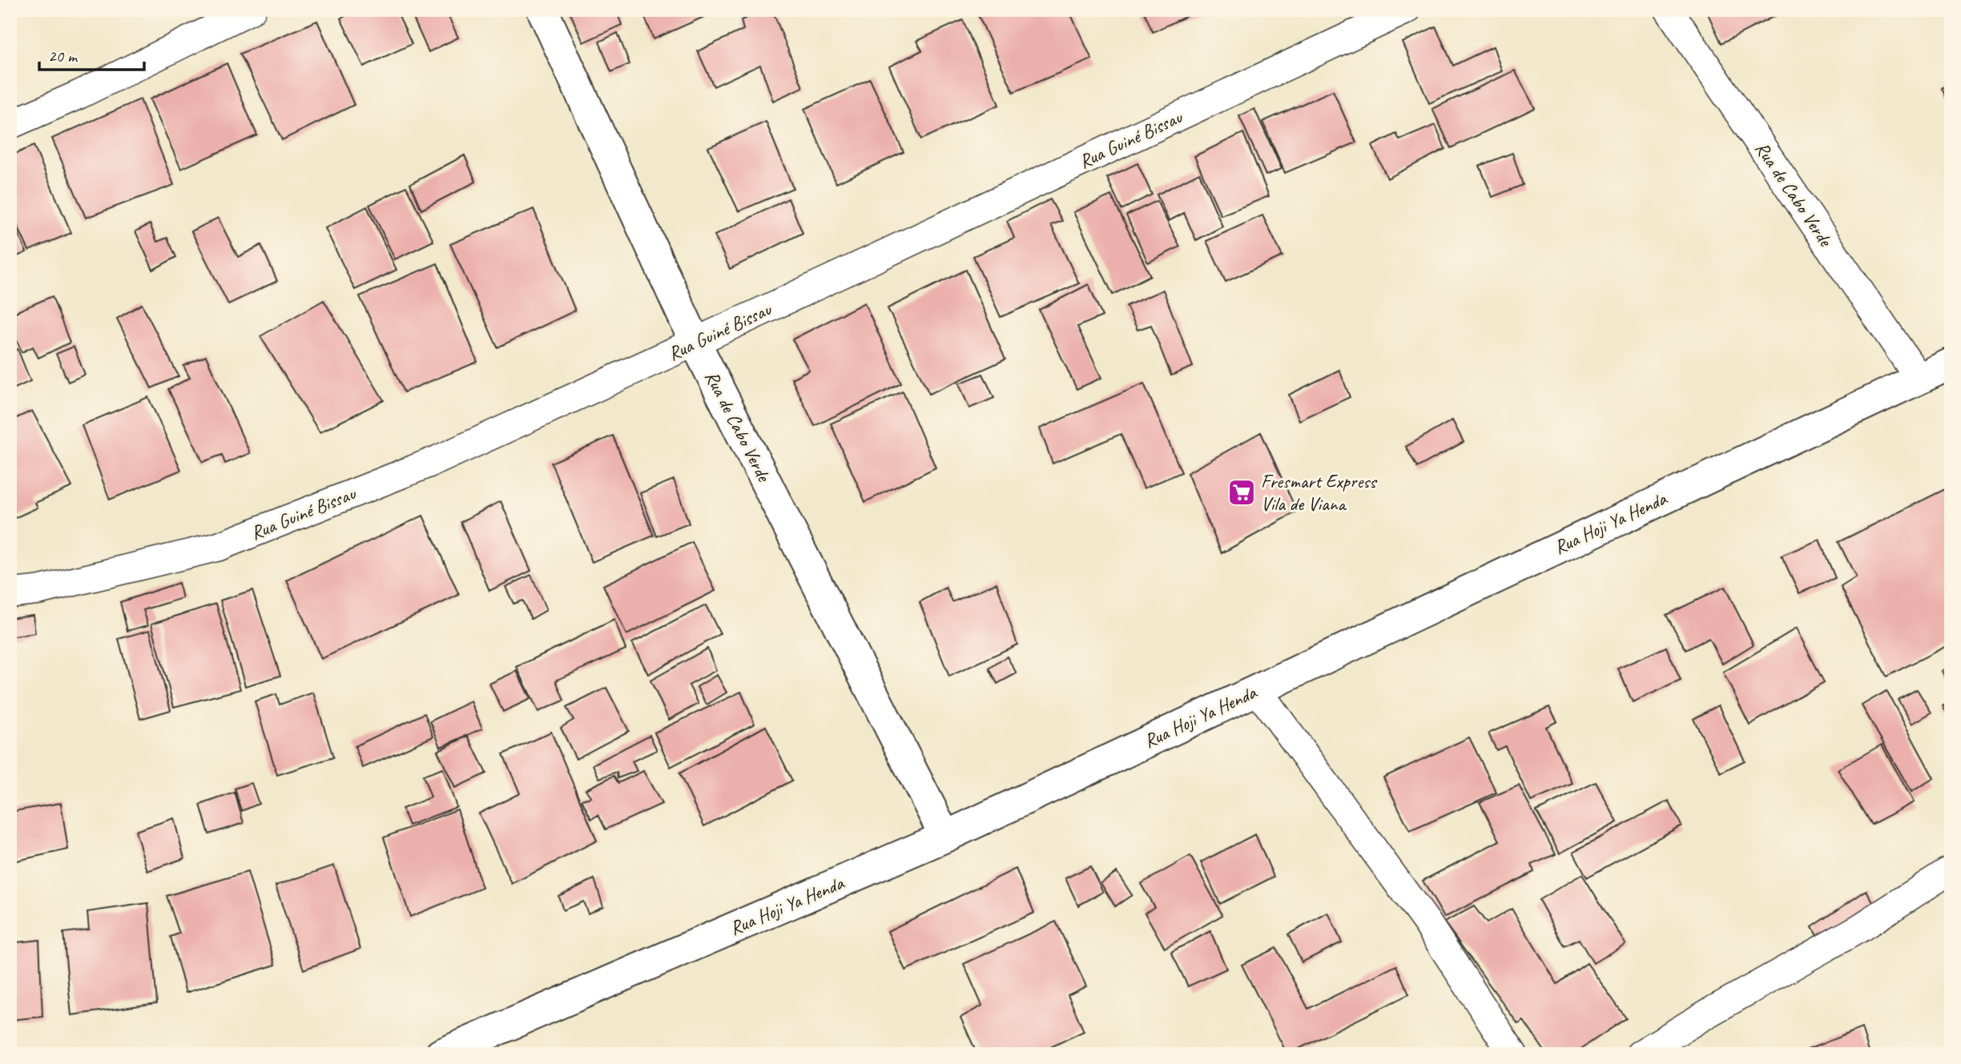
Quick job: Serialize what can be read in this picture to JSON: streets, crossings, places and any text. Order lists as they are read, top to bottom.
{
  "streets": {
    "main road": ["Rua de Cabo Verde", "Rua Hoji Ya Henda"],
    "street": ["Rua Guiné Bissau"]
  },
  "crossings": [
    ["Rua Guiné Bissau", "Rua de Cabo Verde"],
    ["Rua de Cabo Verde", "Rua Hoji Ya Henda"]
  ],
  "places": {
    "supermarket": ["Fresmart Express Vila de Viana"]
  },
  "scale_bar": "20 m"
}
